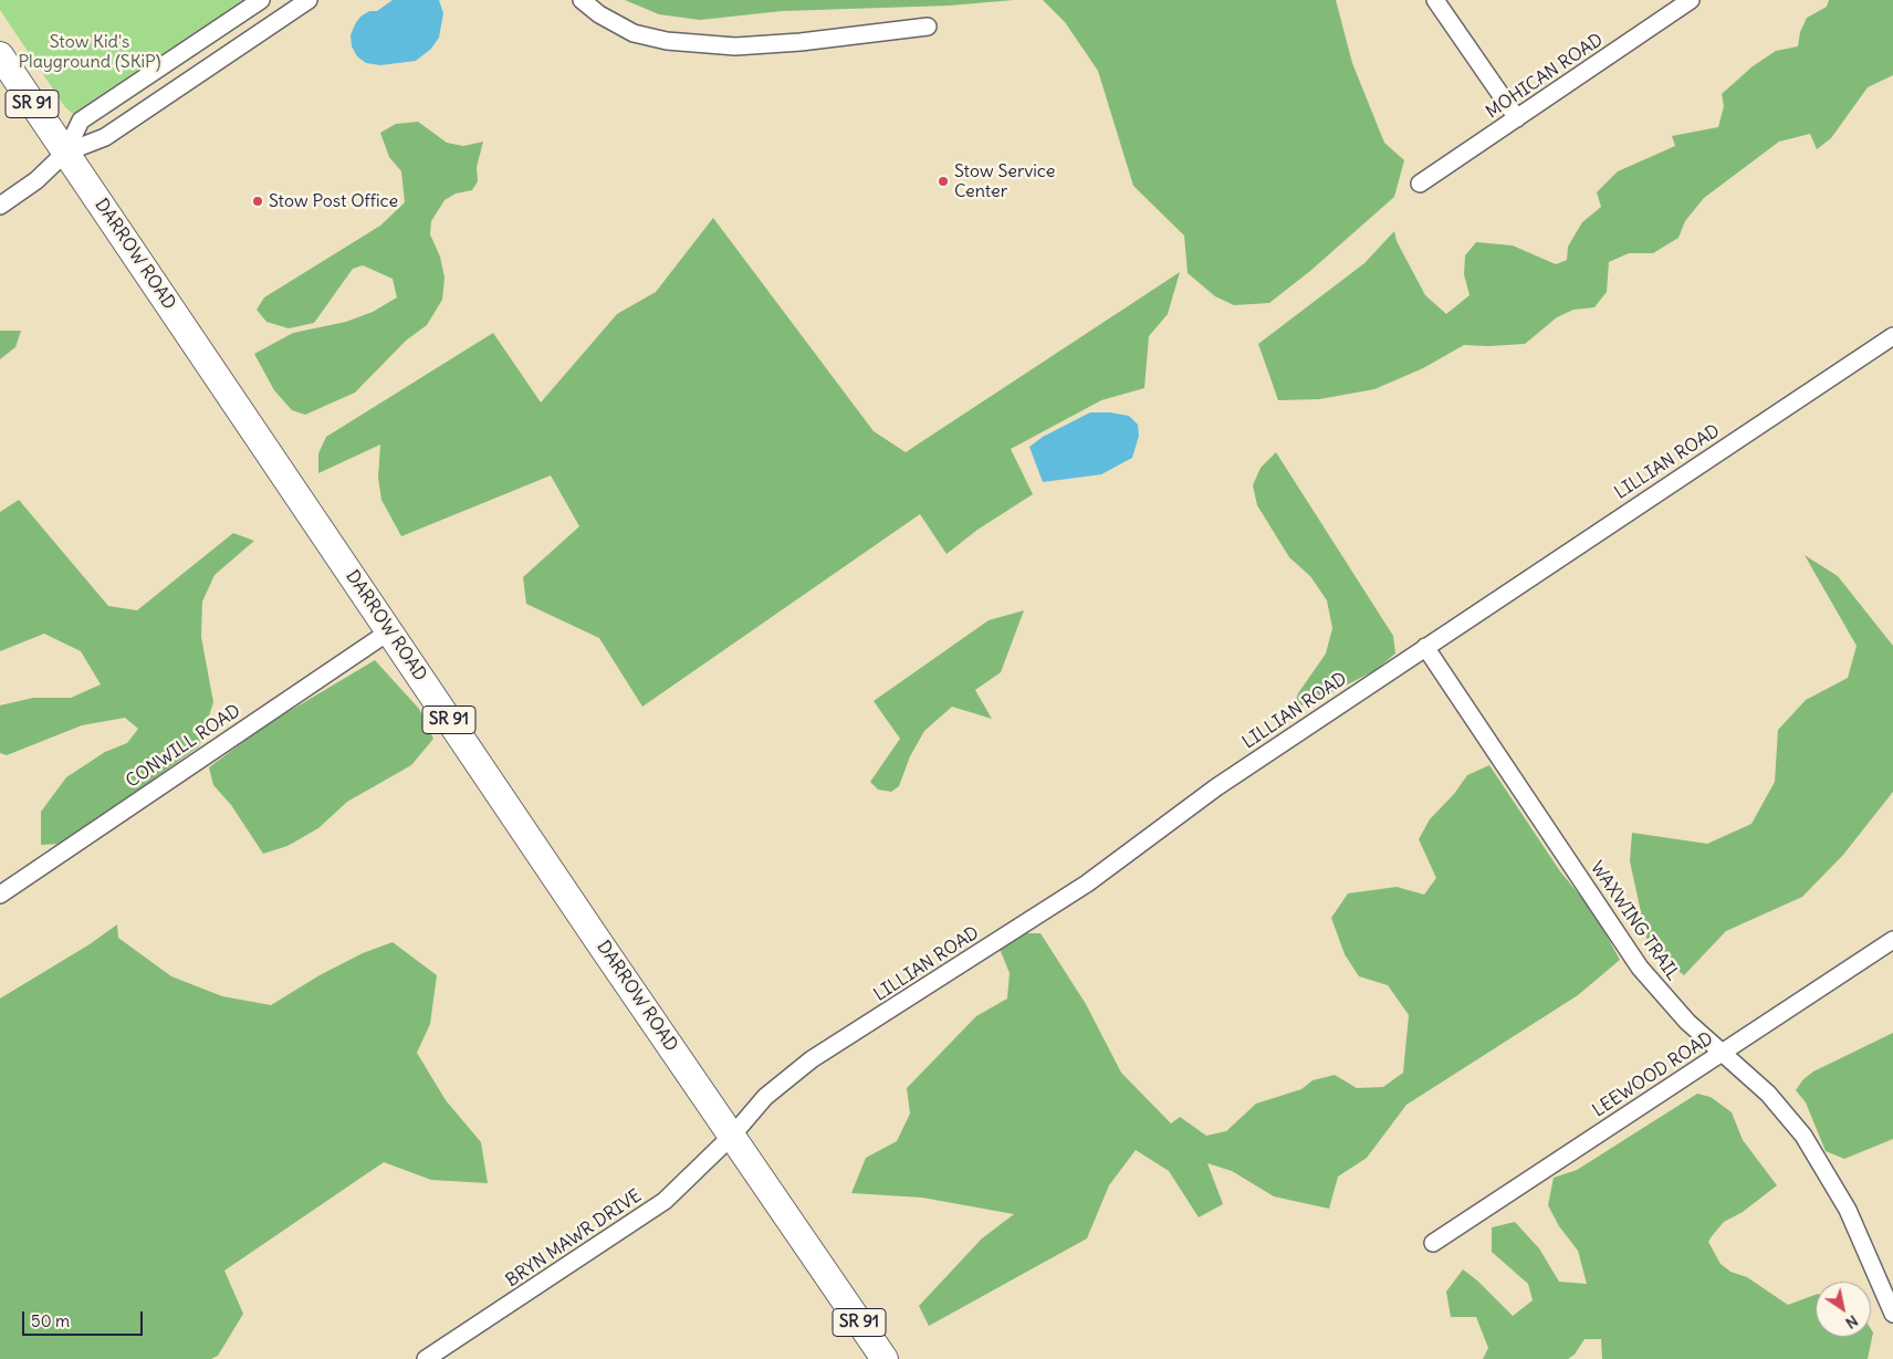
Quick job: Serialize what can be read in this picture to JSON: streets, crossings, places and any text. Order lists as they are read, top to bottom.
{
  "streets": {
    "main road": ["SR 91", "DARROW ROAD"],
    "street": [
      "MOHICAN ROAD",
      "LILLIAN ROAD",
      "CONWILL ROAD",
      "WAXWING TRAIL",
      "LEEWOOD ROAD",
      "BRYN MAWR DRIVE"
    ]
  },
  "crossings": [
    ["DARROW ROAD", "LILLIAN ROAD"],
    ["DARROW ROAD", "CONWILL ROAD"],
    ["DARROW ROAD", "BRYN MAWR DRIVE"],
    ["LILLIAN ROAD", "WAXWING TRAIL"],
    ["LILLIAN ROAD", "BRYN MAWR DRIVE"],
    ["WAXWING TRAIL", "LEEWOOD ROAD"]
  ],
  "parks": ["Stow Kid's Playground (SKiP)"],
  "places": ["Stow Service Center", "Stow Post Office"],
  "scale_bar": "50 m",
  "north": "bottom right"
}
